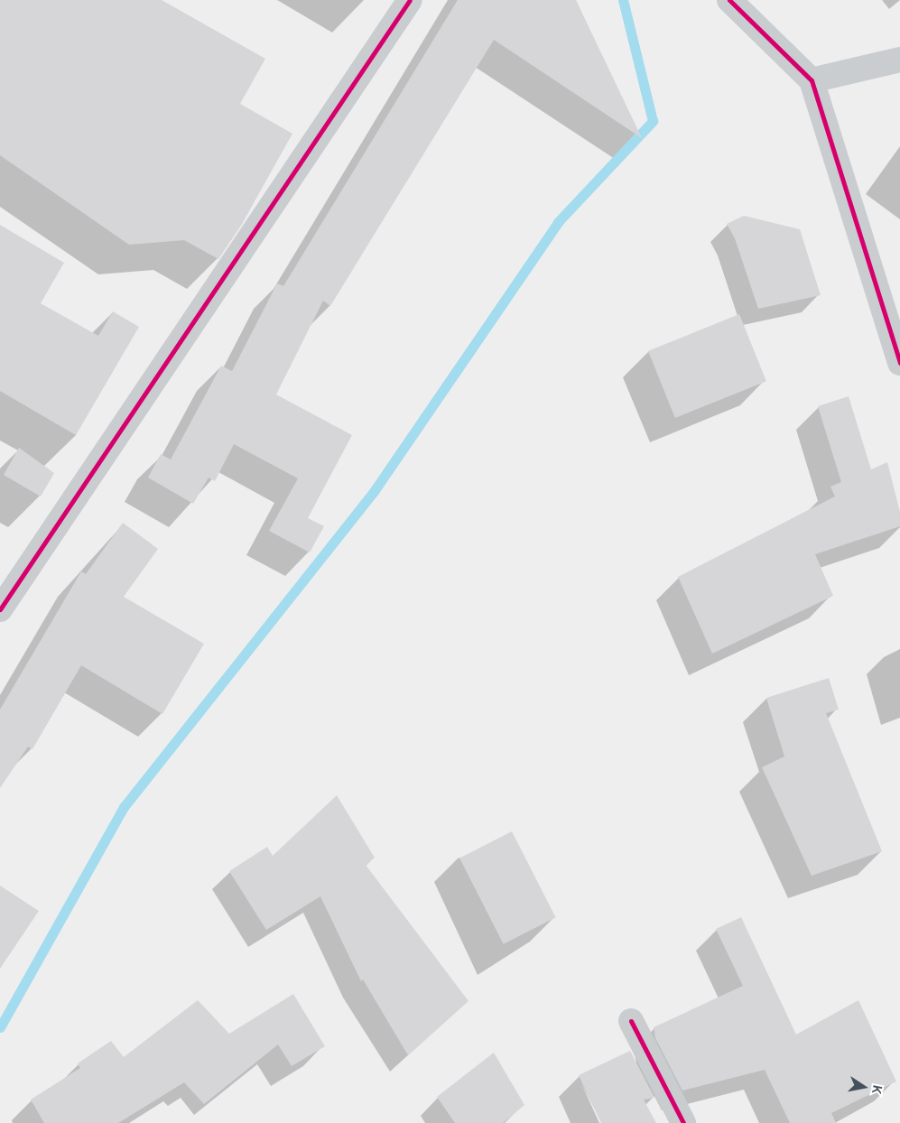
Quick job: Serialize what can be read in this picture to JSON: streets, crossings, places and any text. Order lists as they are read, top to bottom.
{
  "north": "right"
}
